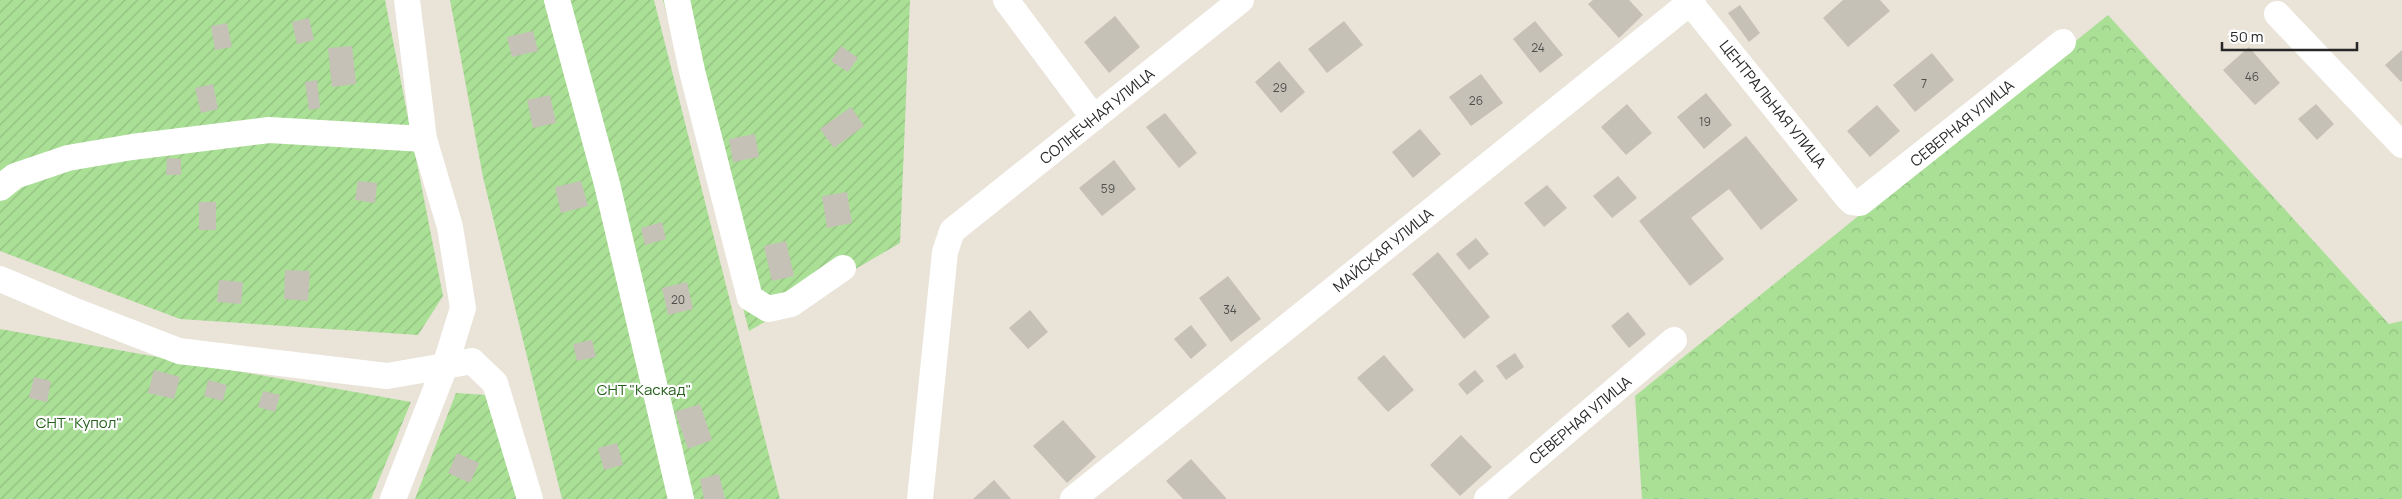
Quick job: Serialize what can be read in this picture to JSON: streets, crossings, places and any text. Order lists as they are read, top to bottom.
{
  "streets": {
    "street": [
      "ЦЕНТРАЛЬНАЯ УЛИЦА",
      "СОЛНЕЧНАЯ УЛИЦА",
      "СЕВЕРНАЯ УЛИЦА",
      "МАЙСКАЯ УЛИЦА"
    ]
  },
  "crossings": [
    ["ЦЕНТРАЛЬНАЯ УЛИЦА", "СЕВЕРНАЯ УЛИЦА"],
    ["ЦЕНТРАЛЬНАЯ УЛИЦА", "МАЙСКАЯ УЛИЦА"]
  ],
  "parks": ["СНТ \"Каскад\"", "СНТ \"Купол\""],
  "house_numbers": [
    "24",
    "46",
    "7",
    "29",
    "26",
    "19",
    "59",
    "20",
    "34"
  ],
  "scale_bar": "50 m"
}
